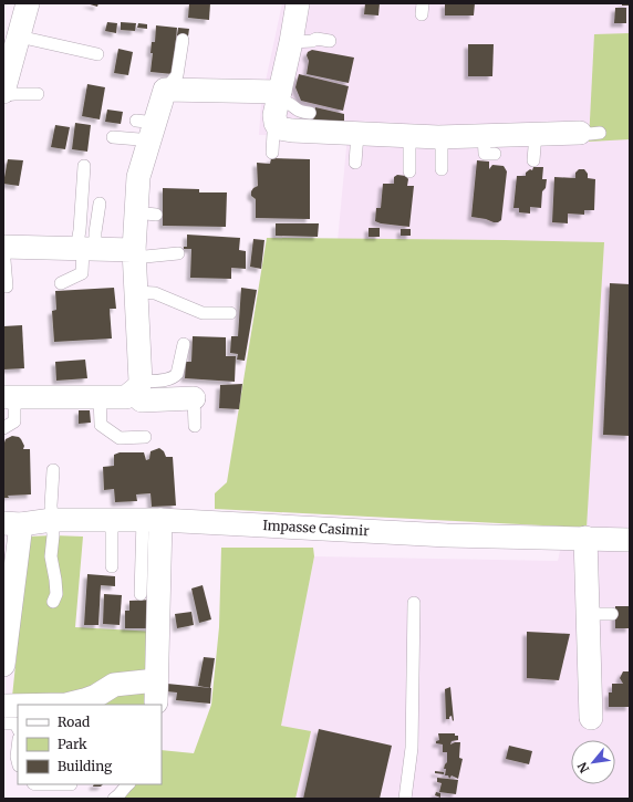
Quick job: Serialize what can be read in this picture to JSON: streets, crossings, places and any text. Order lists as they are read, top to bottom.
{
  "streets": {
    "street": ["Impasse Casimir"]
  },
  "legend": ["Road", "Park", "Building"],
  "north": "bottom left"
}
